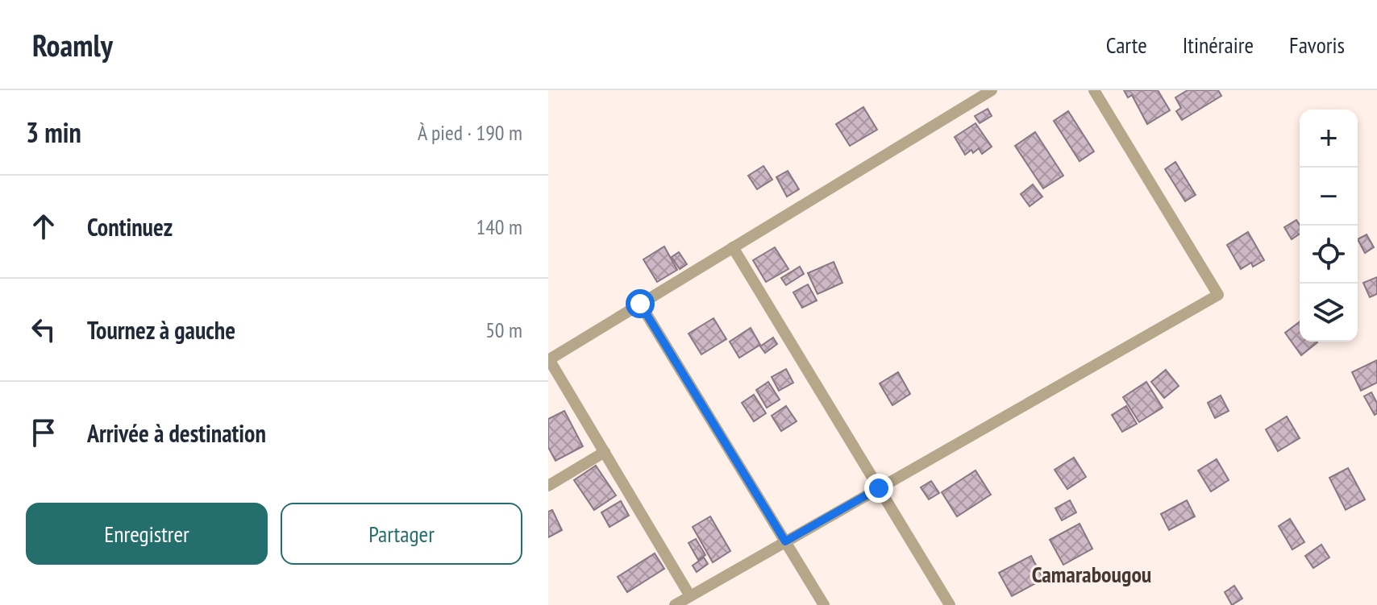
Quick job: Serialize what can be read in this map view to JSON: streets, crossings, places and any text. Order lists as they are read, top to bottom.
{
  "districts": ["Camarabougou"],
  "page": {
    "header": "Roamly",
    "nav": ["Carte", "Itinéraire", "Favoris"],
    "heading": ["3 min", "À pied · 190 m"],
    "map_buttons": ["+", "−"],
    "list": [
      ["Continuez", "140 m"],
      ["Tournez à gauche", "50 m"],
      "Arrivée à destination"
    ],
    "buttons": ["Enregistrer", "Partager"]
  }
}
